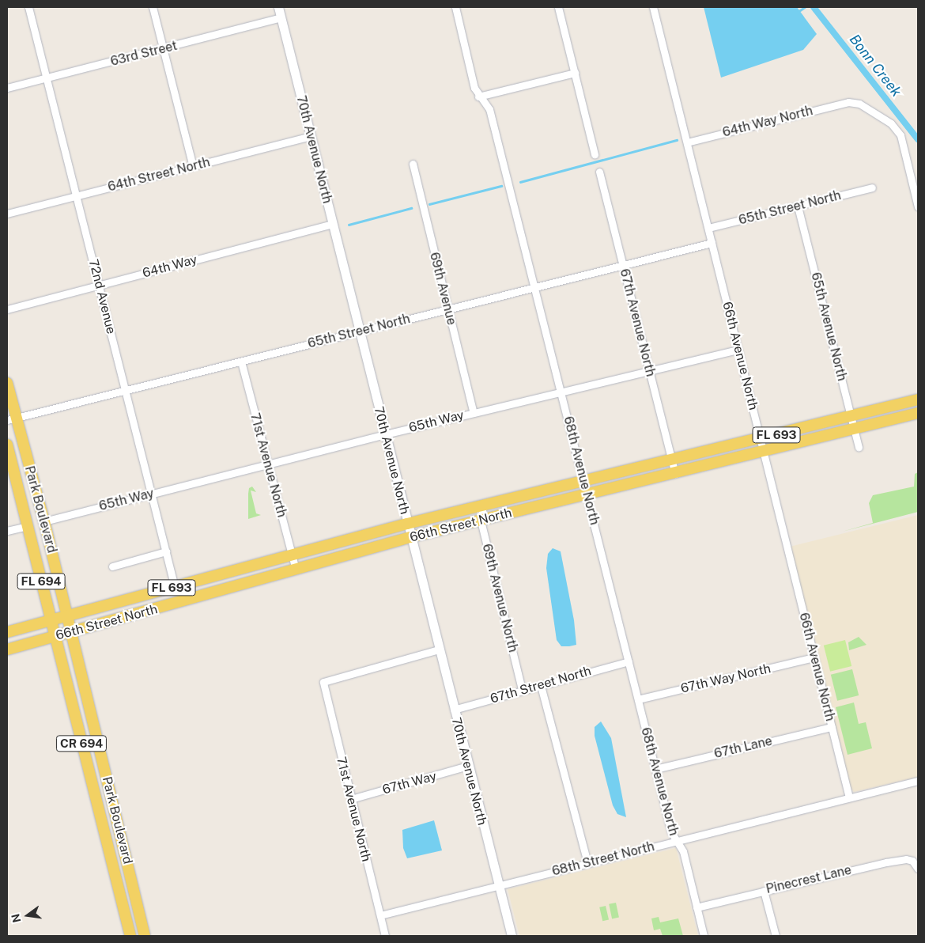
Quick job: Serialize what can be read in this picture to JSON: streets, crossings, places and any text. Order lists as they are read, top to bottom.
{
  "streets": {
    "main road": [
      "FL 693",
      "Park Boulevard",
      "66th Street North",
      "FL 694",
      "CR 694"
    ],
    "street": [
      "63rd Street",
      "64th Way North",
      "70th Avenue North",
      "64th Street North",
      "65th Street North",
      "64th Way",
      "69th Avenue",
      "72nd Avenue",
      "67th Avenue North",
      "65th Avenue North",
      "66th Avenue North",
      "65th Way",
      "71st Avenue North",
      "68th Avenue North",
      "69th Avenue North",
      "67th Way North",
      "67th Street North",
      "67th Lane",
      "67th Way",
      "68th Street North",
      "Pinecrest Lane"
    ]
  },
  "crossings": [
    ["63rd Street", "70th Avenue North"],
    ["63rd Street", "72nd Avenue"],
    ["64th Way North", "66th Avenue North"],
    ["70th Avenue North", "64th Street North"],
    ["70th Avenue North", "65th Street North"],
    ["70th Avenue North", "64th Way"],
    ["70th Avenue North", "65th Way"],
    ["70th Avenue North", "71st Avenue North"],
    ["70th Avenue North", "66th Street North"],
    ["70th Avenue North", "67th Street North"],
    ["70th Avenue North", "67th Way"],
    ["70th Avenue North", "68th Street North"],
    ["64th Street North", "72nd Avenue"],
    ["65th Street North", "69th Avenue"],
    ["65th Street North", "72nd Avenue"],
    ["65th Street North", "67th Avenue North"],
    ["65th Street North", "65th Avenue North"],
    ["65th Street North", "66th Avenue North"],
    ["65th Street North", "71st Avenue North"],
    ["65th Street North", "68th Avenue North"],
    ["65th Street North", "Park Boulevard"],
    ["64th Way", "72nd Avenue"],
    ["69th Avenue", "65th Way"],
    ["72nd Avenue", "65th Way"],
    ["72nd Avenue", "66th Street North"],
    ["67th Avenue North", "65th Way"],
    ["67th Avenue North", "66th Street North"],
    ["65th Avenue North", "66th Street North"],
    ["66th Avenue North", "65th Way"],
    ["66th Avenue North", "66th Street North"],
    ["66th Avenue North", "67th Way North"],
    ["66th Avenue North", "67th Lane"],
    ["66th Avenue North", "68th Street North"],
    ["65th Way", "71st Avenue North"],
    ["65th Way", "68th Avenue North"],
    ["65th Way", "Park Boulevard"],
    ["71st Avenue North", "66th Street North"],
    ["71st Avenue North", "67th Way"],
    ["71st Avenue North", "68th Street North"],
    ["68th Avenue North", "66th Street North"],
    ["68th Avenue North", "67th Way North"],
    ["68th Avenue North", "67th Street North"],
    ["68th Avenue North", "67th Lane"],
    ["68th Avenue North", "68th Street North"],
    ["68th Avenue North", "Pinecrest Lane"],
    ["Park Boulevard", "66th Street North"],
    ["66th Street North", "69th Avenue North"],
    ["69th Avenue North", "67th Street North"]
  ],
  "water": ["Bonn Creek"],
  "north": "left"
}
